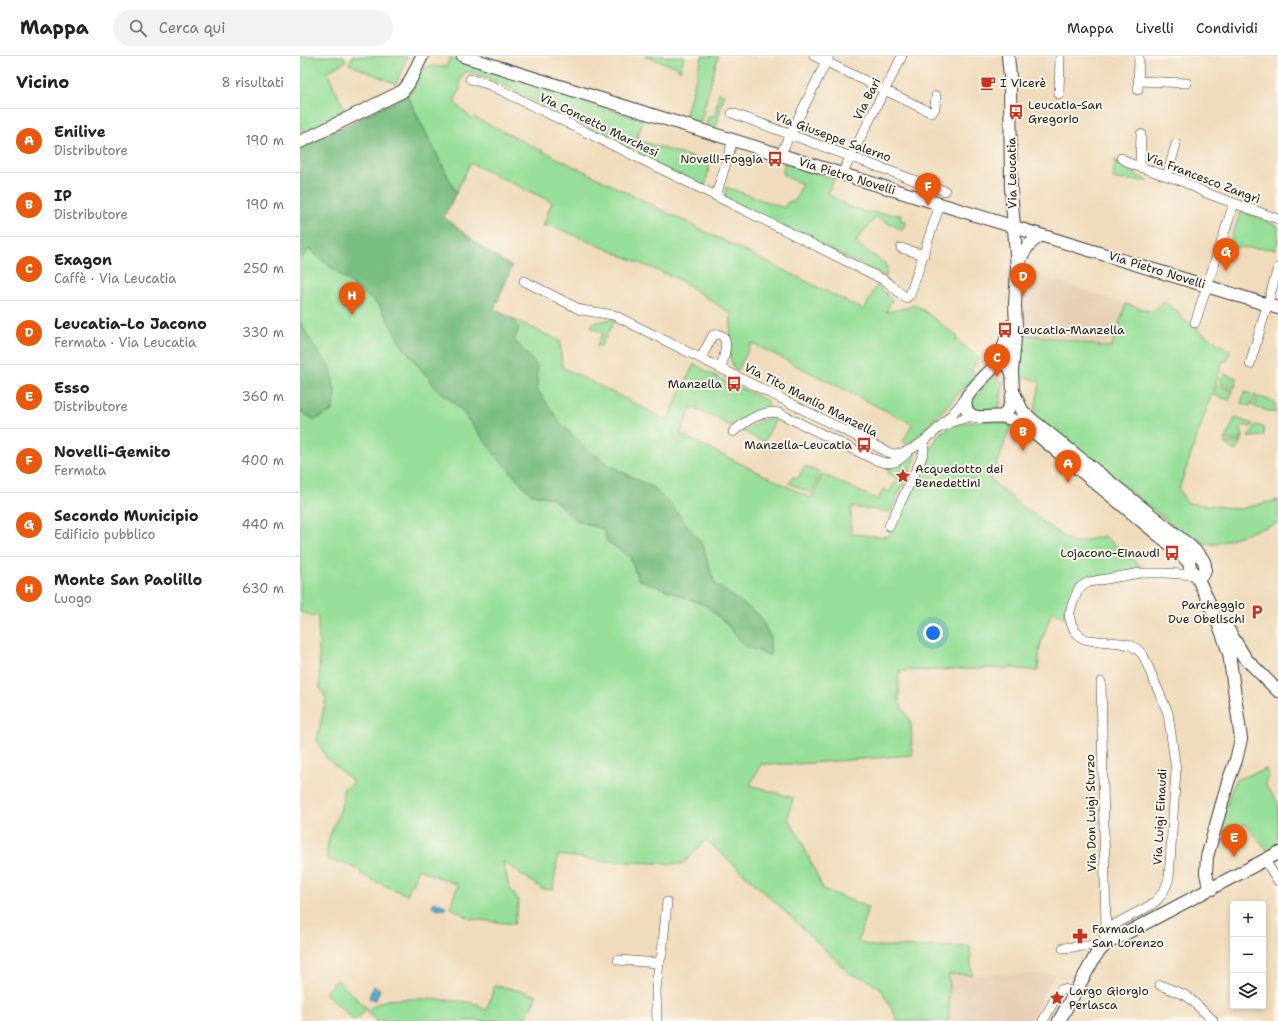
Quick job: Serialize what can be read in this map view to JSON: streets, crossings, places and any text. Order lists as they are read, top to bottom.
{
  "streets": {
    "main road": ["Via Leucatia", "Via Pietro Novelli"],
    "street": [
      "Via Bari",
      "Via Concetto Marchesi",
      "Via Giuseppe Salerno",
      "Via Francesco Zangrì",
      "Via Tito Manlio Manzella",
      "Via Don Luigi Sturzo",
      "Via Luigi Einaudi"
    ]
  },
  "crossings": [
    ["Via Bari", "Via Giuseppe Salerno"],
    ["Via Bari", "Via Pietro Novelli"],
    ["Via Leucatia", "Via Pietro Novelli"],
    ["Via Don Luigi Sturzo", "Via Luigi Einaudi"]
  ],
  "places": {
    "cafe": ["I Vicerè"],
    "bus stop": [
      "Leucatia-San Gregorio",
      "Novelli-Foggia",
      "Leucatia-Manzella",
      "Manzella",
      "Manzella-Leucatia",
      "Lojacono-Einaudi"
    ],
    "place": ["Acquedotto dei Benedettini", "Largo Giorgio Perlasca"],
    "parking": ["Parcheggio Due Obelischi"],
    "pharmacy": ["Farmacia San Lorenzo"]
  },
  "page": {
    "header": "Mappa",
    "search": "Cerca qui",
    "nav": ["Mappa", "Livelli", "Condividi"],
    "heading": ["Vicino", "8 risultati"],
    "list": [
      {
        "mark": "A",
        "name": "Enilive",
        "note": "Distributore",
        "value": "190 m"
      },
      {
        "mark": "B",
        "name": "IP",
        "note": "Distributore",
        "value": "190 m"
      },
      {
        "mark": "C",
        "name": "Exagon",
        "note": "Caffè · Via Leucatia",
        "value": "250 m"
      },
      {
        "mark": "D",
        "name": "Leucatia-Lo Jacono",
        "note": "Fermata · Via Leucatia",
        "value": "330 m"
      },
      {
        "mark": "E",
        "name": "Esso",
        "note": "Distributore",
        "value": "360 m"
      },
      {
        "mark": "F",
        "name": "Novelli-Gemito",
        "note": "Fermata",
        "value": "400 m"
      },
      {
        "mark": "G",
        "name": "Secondo Municipio",
        "note": "Edificio pubblico",
        "value": "440 m"
      },
      {
        "mark": "H",
        "name": "Monte San Paolillo",
        "note": "Luogo",
        "value": "630 m"
      }
    ],
    "pins": [
      "F",
      "G",
      "D",
      "H",
      "C",
      "B",
      "A",
      "E"
    ],
    "map_buttons": ["+", "−"]
  }
}
